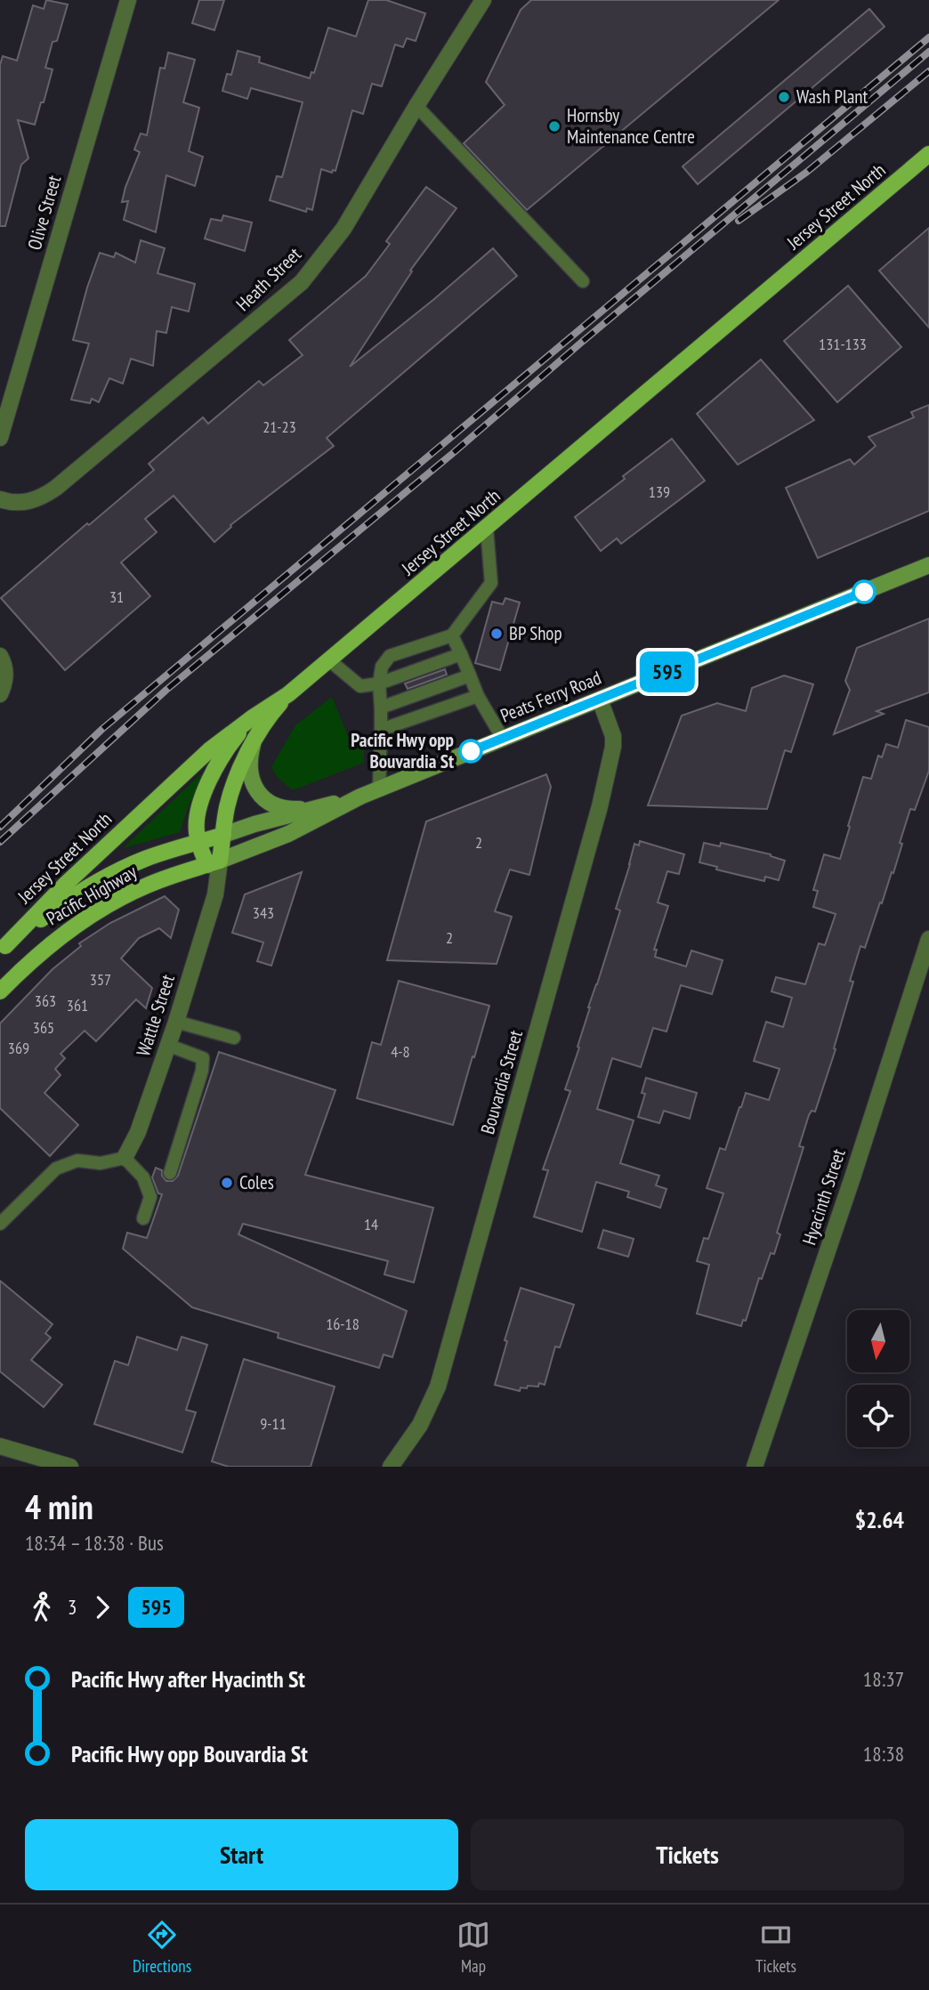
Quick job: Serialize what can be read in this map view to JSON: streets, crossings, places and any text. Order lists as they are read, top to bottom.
{
  "streets": {
    "main road": ["Jersey Street North", "Peats Ferry Road", "Pacific Highway"],
    "street": [
      "Olive Street",
      "Heath Street",
      "Wattle Street",
      "Bouvardia Street",
      "Hyacinth Street"
    ]
  },
  "crossings": [
    ["Jersey Street North", "Peats Ferry Road"],
    ["Jersey Street North", "Pacific Highway"],
    ["Peats Ferry Road", "Pacific Highway"],
    ["Peats Ferry Road", "Wattle Street"],
    ["Peats Ferry Road", "Bouvardia Street"],
    ["Pacific Highway", "Wattle Street"]
  ],
  "places": [
    "Wash Plant",
    "Hornsby Maintenance Centre",
    "BP Shop",
    "Pacific Hwy opp Bouvardia St",
    "Coles"
  ],
  "lines": ["bus line 595"],
  "house_numbers": [
    "131-133",
    "21-23",
    "139",
    "31",
    "2",
    "343",
    "2",
    "357",
    "363",
    "361",
    "365",
    "369",
    "4-8",
    "14",
    "16-18",
    "9-11"
  ],
  "north": "bottom",
  "page": {
    "on_map": "595",
    "heading": ["4 min", "18:34 – 18:38 · Bus", "$2.64"],
    "legs": ["3", "595"],
    "list": [
      {
        "name": "Pacific Hwy after Hyacinth St",
        "value": "18:37"
      },
      {
        "name": "Pacific Hwy opp Bouvardia St",
        "value": "18:38"
      }
    ],
    "buttons": ["Start", "Tickets"],
    "tabs": ["Directions", "Map", "Tickets"]
  }
}
